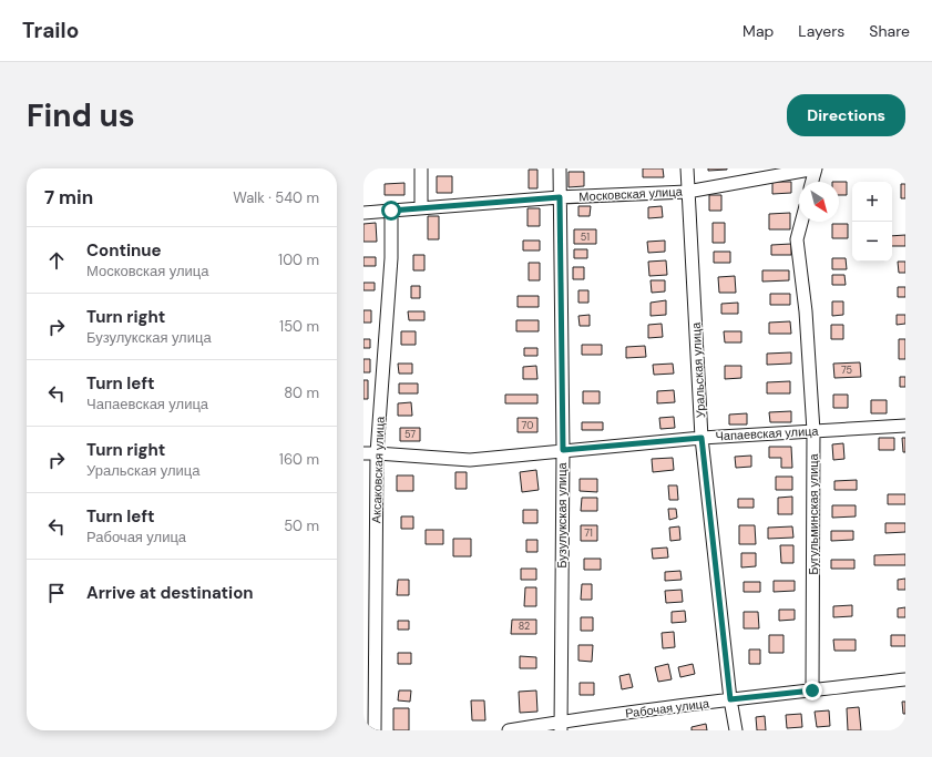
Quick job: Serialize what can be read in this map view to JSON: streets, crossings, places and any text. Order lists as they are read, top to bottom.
{
  "streets": {
    "street": [
      "Московская улица",
      "Уральская улица",
      "Чапаевская улица",
      "Аксаковская улица",
      "Бугульминская улица",
      "Бузулукская улица",
      "Рабочая улица"
    ]
  },
  "crossings": [
    ["Московская улица", "Уральская улица"],
    ["Московская улица", "Аксаковская улица"],
    ["Московская улица", "Бузулукская улица"],
    ["Уральская улица", "Чапаевская улица"],
    ["Уральская улица", "Рабочая улица"],
    ["Чапаевская улица", "Аксаковская улица"],
    ["Чапаевская улица", "Бугульминская улица"],
    ["Чапаевская улица", "Бузулукская улица"],
    ["Бугульминская улица", "Рабочая улица"],
    ["Бузулукская улица", "Рабочая улица"]
  ],
  "house_numbers": [
    "51",
    "75",
    "70",
    "57",
    "71",
    "82"
  ],
  "north": "bottom right",
  "page": {
    "header": "Trailo",
    "nav": ["Map", "Layers", "Share"],
    "buttons": "Directions",
    "title": "Find us",
    "heading": ["7 min", "Walk · 540 m"],
    "map_buttons": ["+", "−"],
    "list": [
      ["Continue", "Московская улица", "100 m"],
      ["Turn right", "Бузулукская улица", "150 m"],
      ["Turn left", "Чапаевская улица", "80 m"],
      ["Turn right", "Уральская улица", "160 m"],
      ["Turn left", "Рабочая улица", "50 m"],
      "Arrive at destination"
    ]
  }
}
